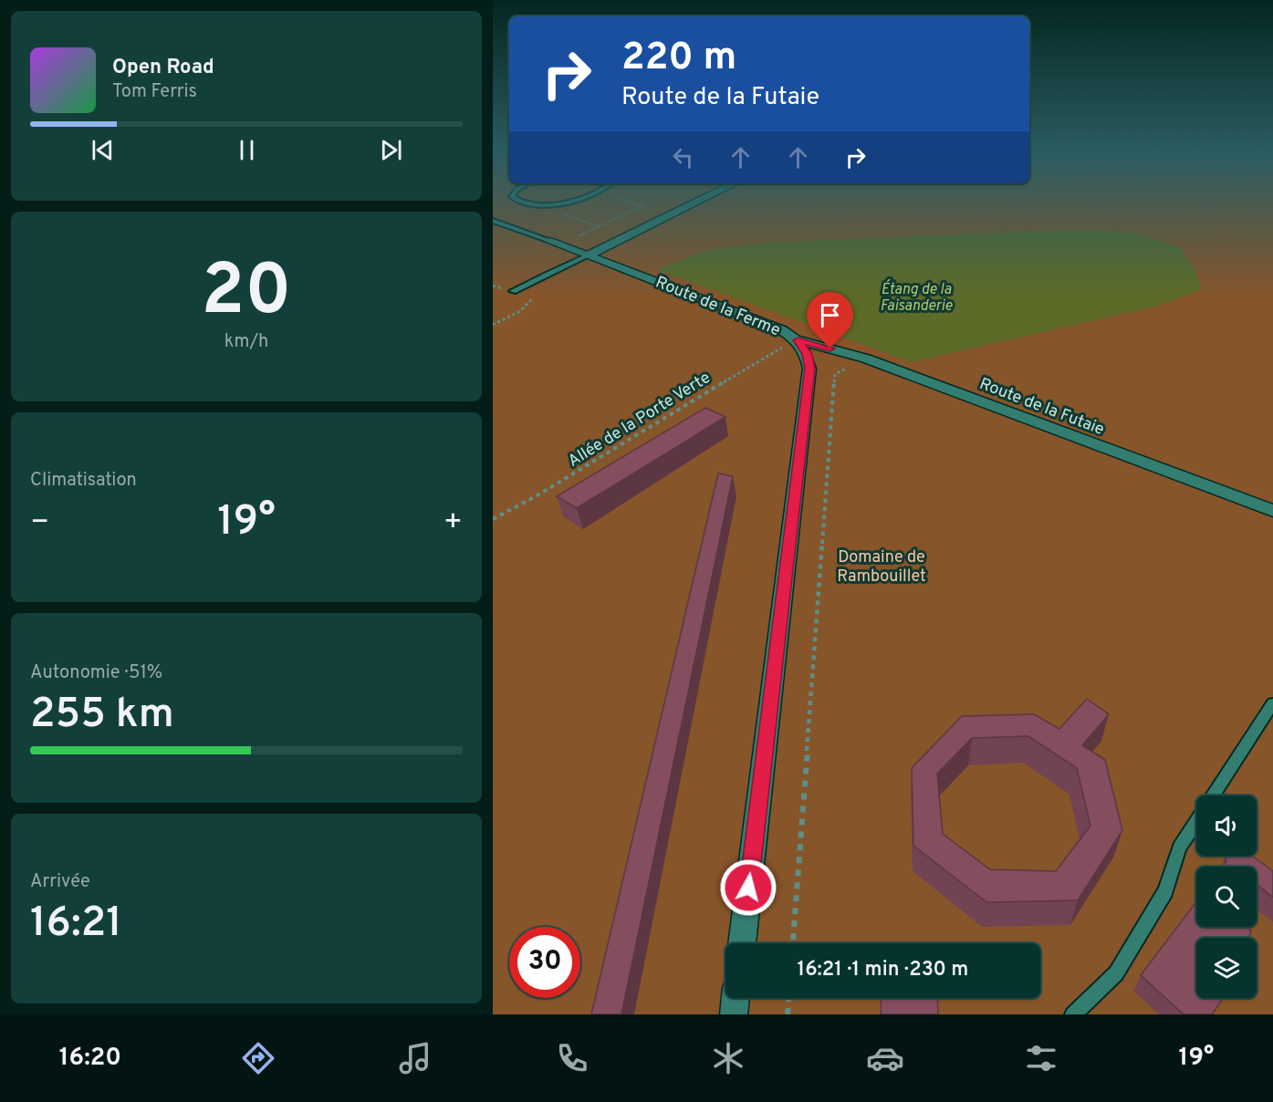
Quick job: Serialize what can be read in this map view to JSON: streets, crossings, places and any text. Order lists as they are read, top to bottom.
{
  "streets": {
    "street": ["Route de la Ferme", "Route de la Futaie"],
    "path": ["Allée de la Porte Verte"]
  },
  "crossings": [
    ["Route de la Ferme", "Route de la Futaie"],
    ["Route de la Ferme", "Allée de la Porte Verte"],
    ["Route de la Futaie", "Allée de la Porte Verte"]
  ],
  "water": ["Étang de la Faisanderie"],
  "parks": ["Domaine de Rambouillet"],
  "page": {
    "turn": ["220 m", "Route de la Futaie"],
    "song": ["Open Road", "Tom Ferris"],
    "tile": [
      ["20", "km/h"],
      "Climatisation",
      ["Autonomie · 51%", "255 km"],
      ["Arrivée", "16:21"]
    ],
    "heat": ["−", "19°", "+"],
    "limit": "30",
    "trip": "16:21 · 1 min · 230 m",
    "tabs": ["16:20", "19°"]
  }
}
